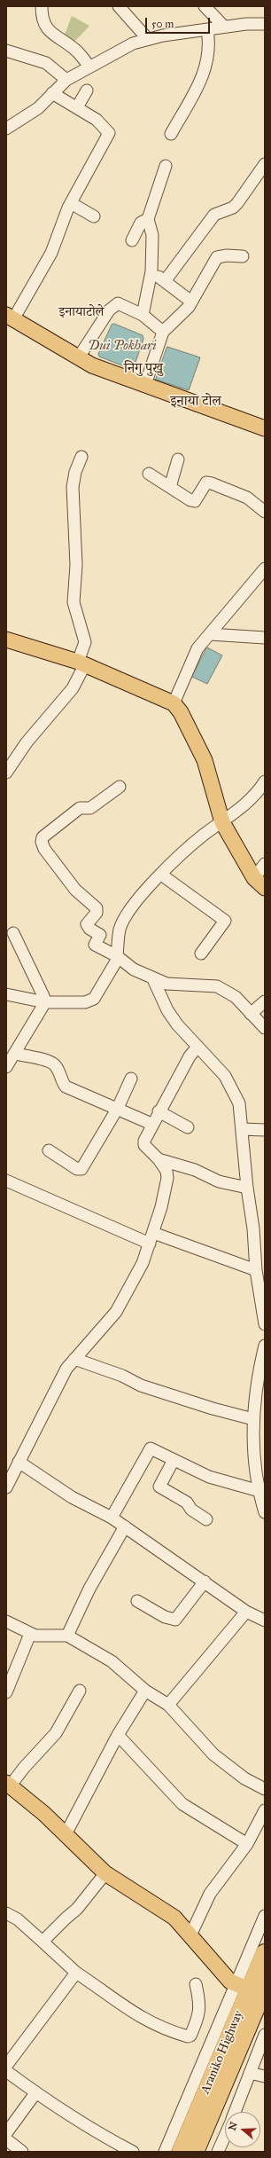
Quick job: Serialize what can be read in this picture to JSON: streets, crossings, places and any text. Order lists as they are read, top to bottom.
{
  "streets": {
    "highway": ["Araniko Highway"]
  },
  "districts": ["इनायाटोले", "निगु पुखु", "इनाया टोल"],
  "water": ["Dui Pokhari"],
  "scale_bar": "50 m",
  "north": "left"
}
